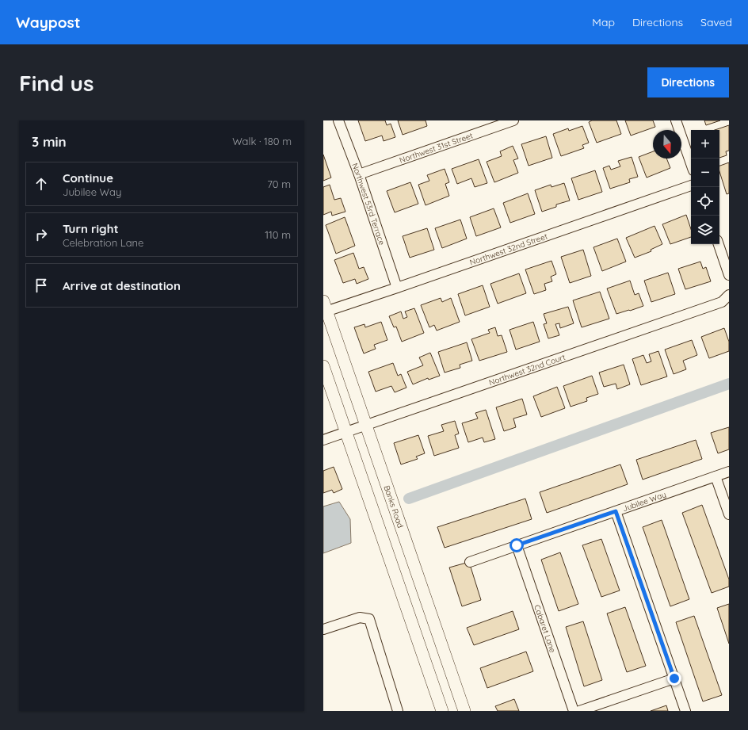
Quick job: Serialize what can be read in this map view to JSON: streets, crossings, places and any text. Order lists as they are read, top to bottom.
{
  "streets": {
    "street": [
      "Northwest 31st Street",
      "Northwest 53rd Terrace",
      "Northwest 32nd Street",
      "Northwest 32nd Court",
      "Jubilee Way",
      "Banks Road",
      "Cabaret Lane"
    ]
  },
  "crossings": [
    ["Northwest 31st Street", "Northwest 53rd Terrace"],
    ["Northwest 53rd Terrace", "Northwest 32nd Street"],
    ["Northwest 32nd Street", "Banks Road"],
    ["Northwest 32nd Court", "Banks Road"],
    ["Jubilee Way", "Cabaret Lane"]
  ],
  "north": "bottom",
  "page": {
    "header": "Waypost",
    "nav": ["Map", "Directions", "Saved"],
    "buttons": "Directions",
    "title": "Find us",
    "heading": ["3 min", "Walk · 180 m"],
    "map_buttons": ["+", "−"],
    "list": [
      ["Continue", "Jubilee Way", "70 m"],
      ["Turn right", "Celebration Lane", "110 m"],
      "Arrive at destination"
    ]
  }
}
